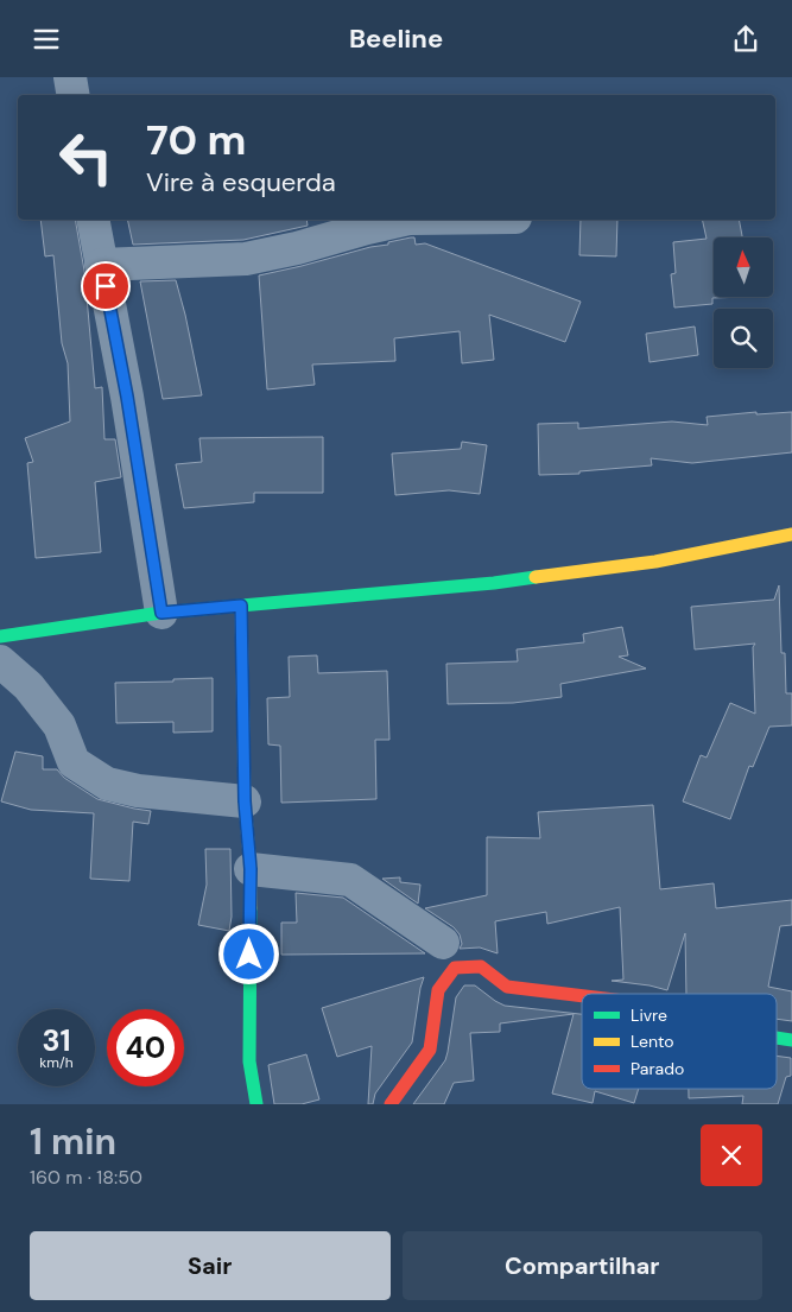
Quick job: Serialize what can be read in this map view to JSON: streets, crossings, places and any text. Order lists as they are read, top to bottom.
{
  "legend": ["Livre", "Lento", "Parado"],
  "north": "top",
  "page": {
    "header": "Beeline",
    "turn": ["70 m", "Vire à esquerda"],
    "speed": "31 km/h",
    "limit": "40",
    "heading": ["1 min", "160 m · 18:50"],
    "buttons": ["Sair", "Compartilhar"]
  }
}
